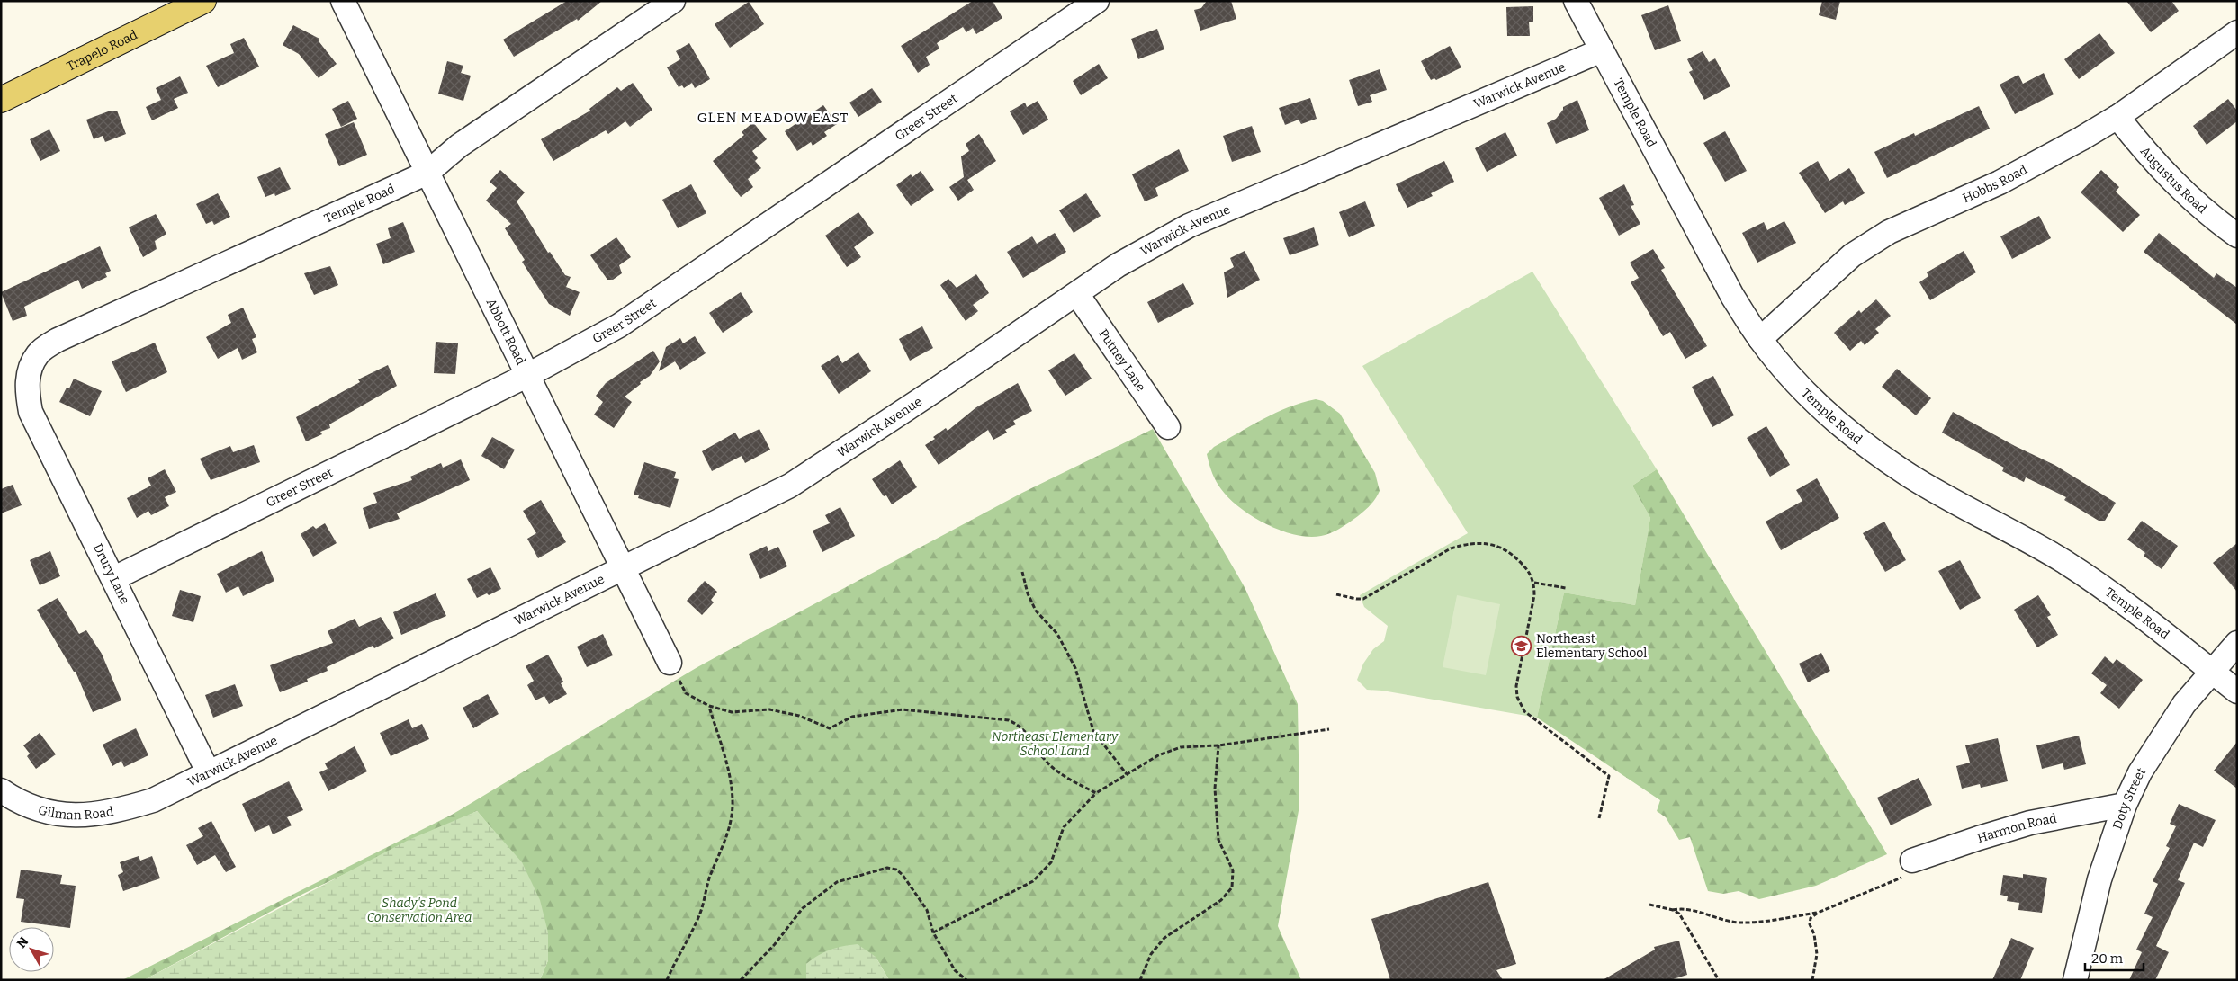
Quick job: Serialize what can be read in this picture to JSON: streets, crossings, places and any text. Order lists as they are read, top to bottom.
{
  "streets": {
    "main road": ["Trapelo Road"],
    "street": [
      "Warwick Avenue",
      "Temple Road",
      "Greer Street",
      "Augustus Road",
      "Hobbs Road",
      "Abbott Road",
      "Putney Lane",
      "Drury Lane",
      "Doty Street",
      "Gilman Road",
      "Harmon Road"
    ]
  },
  "crossings": [
    ["Warwick Avenue", "Temple Road"],
    ["Warwick Avenue", "Abbott Road"],
    ["Warwick Avenue", "Putney Lane"],
    ["Warwick Avenue", "Drury Lane"],
    ["Warwick Avenue", "Gilman Road"],
    ["Temple Road", "Hobbs Road"],
    ["Temple Road", "Abbott Road"],
    ["Temple Road", "Drury Lane"],
    ["Temple Road", "Doty Street"],
    ["Greer Street", "Abbott Road"],
    ["Greer Street", "Drury Lane"],
    ["Augustus Road", "Hobbs Road"],
    ["Doty Street", "Harmon Road"]
  ],
  "districts": ["GLEN MEADOW EAST"],
  "parks": ["Northeast Elementary School Land", "Shady's Pond Conservation Area"],
  "places": {
    "school or university": ["Northeast Elementary School"]
  },
  "scale_bar": "20 m",
  "north": "top left"
}
